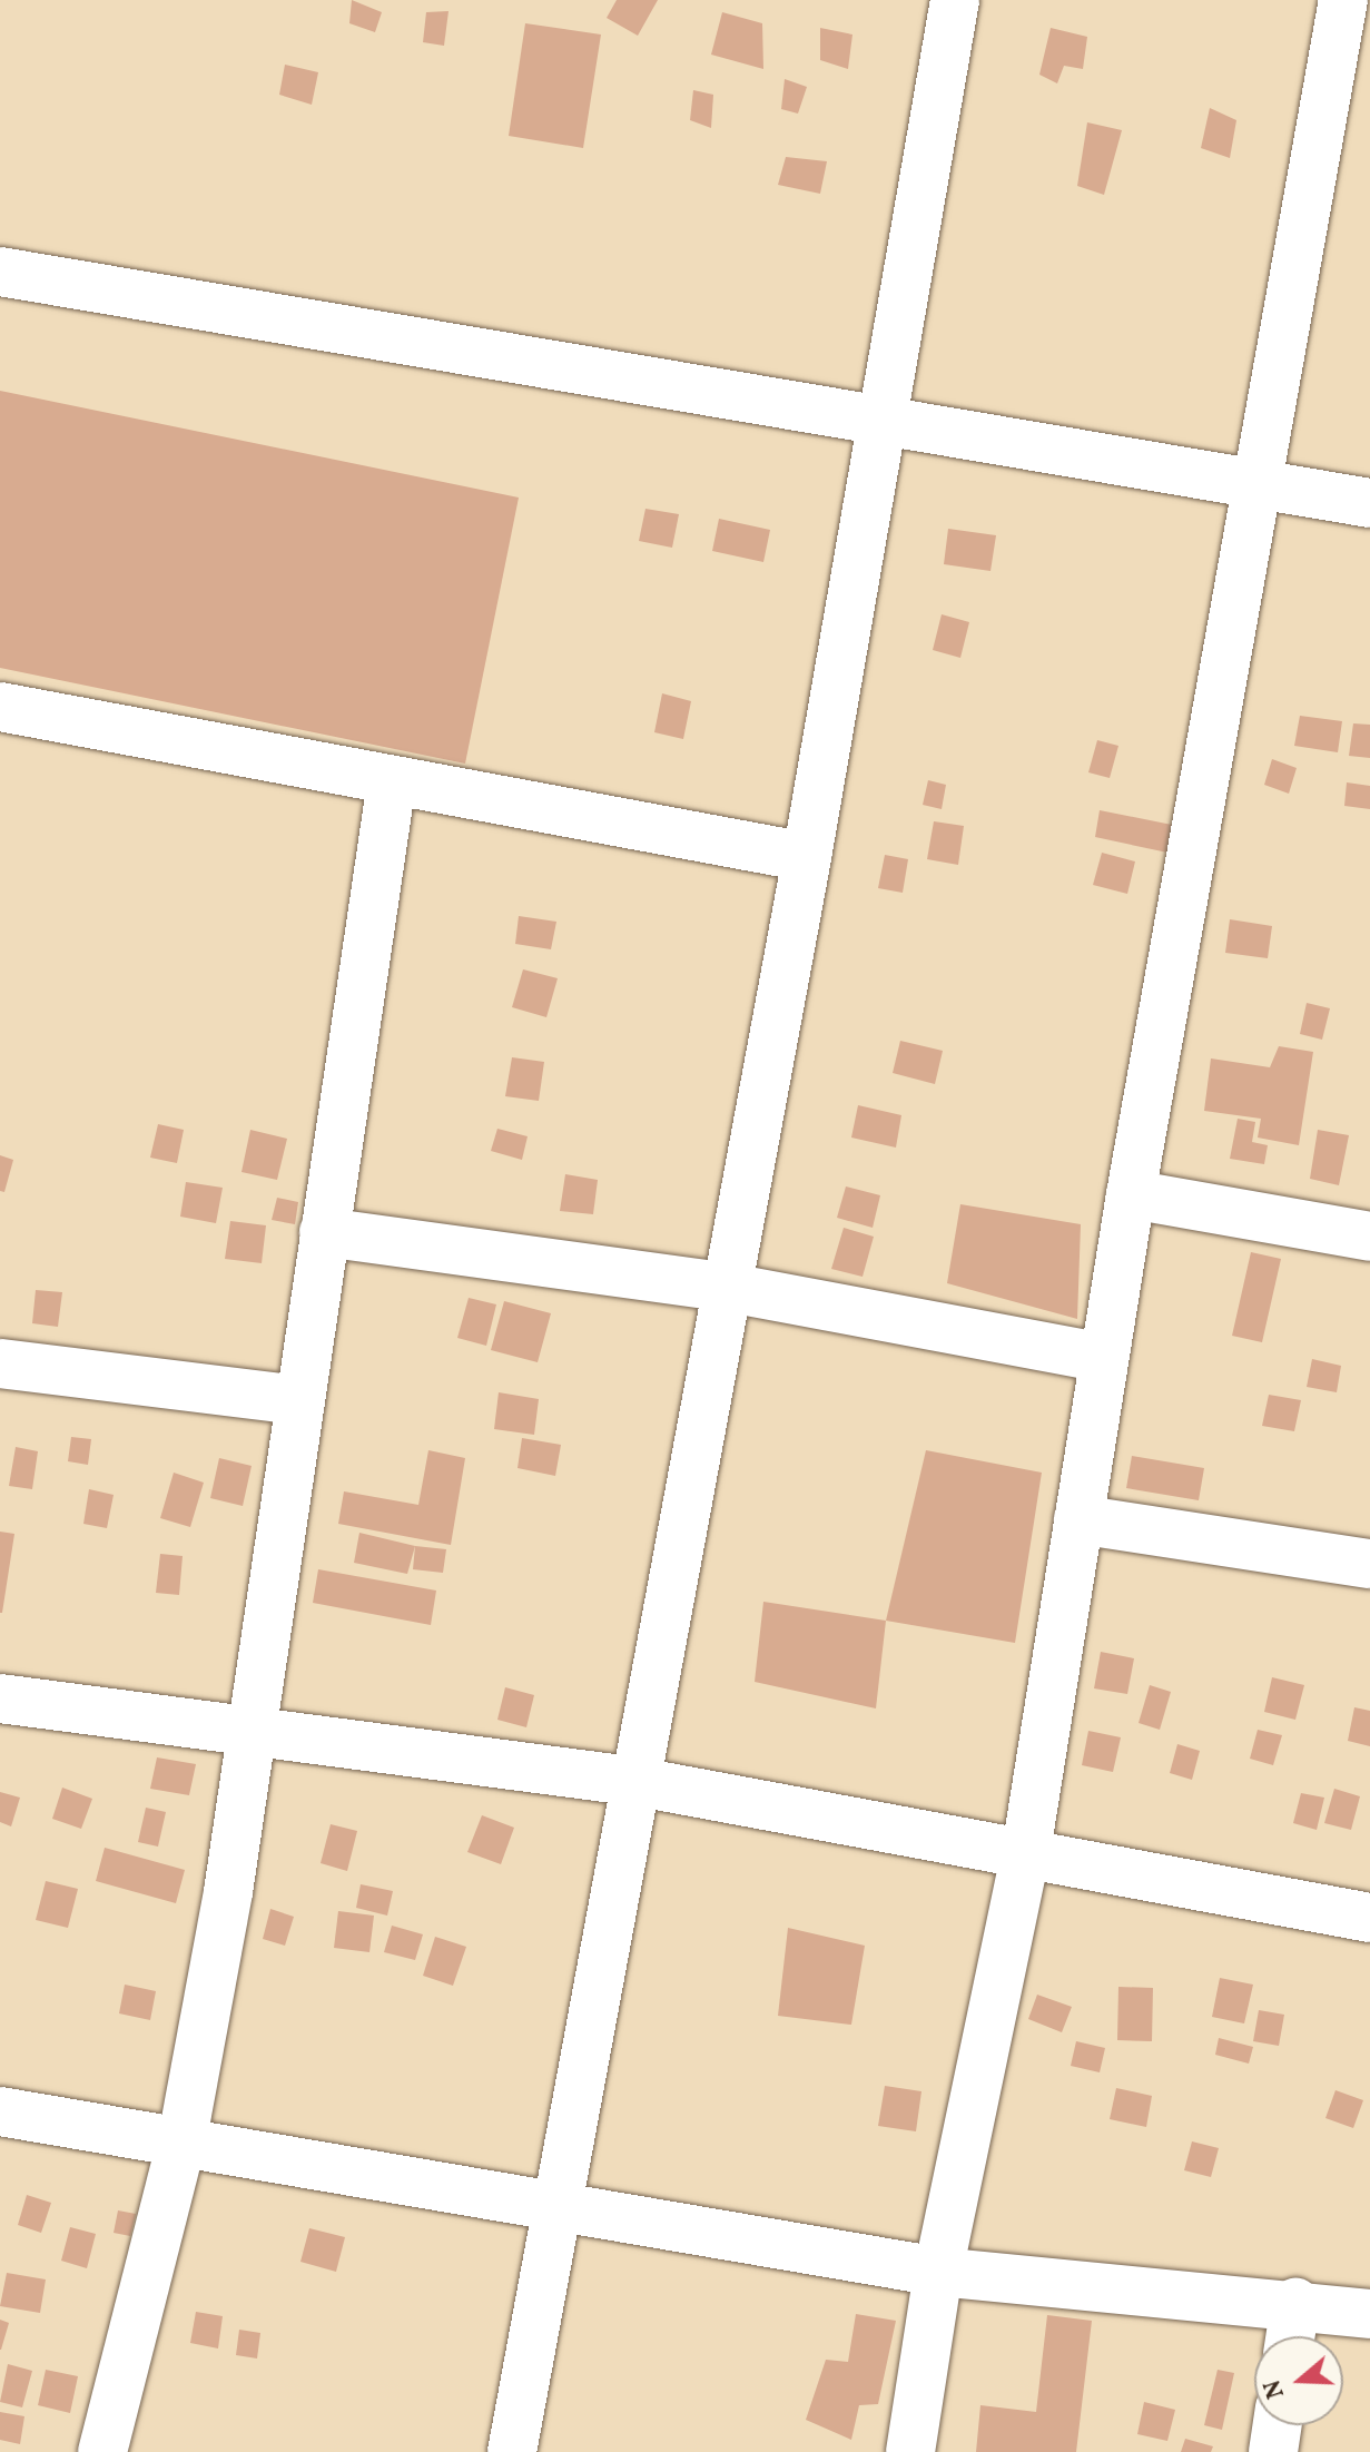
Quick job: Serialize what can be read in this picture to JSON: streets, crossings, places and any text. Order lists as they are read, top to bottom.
{
  "north": "left"
}
